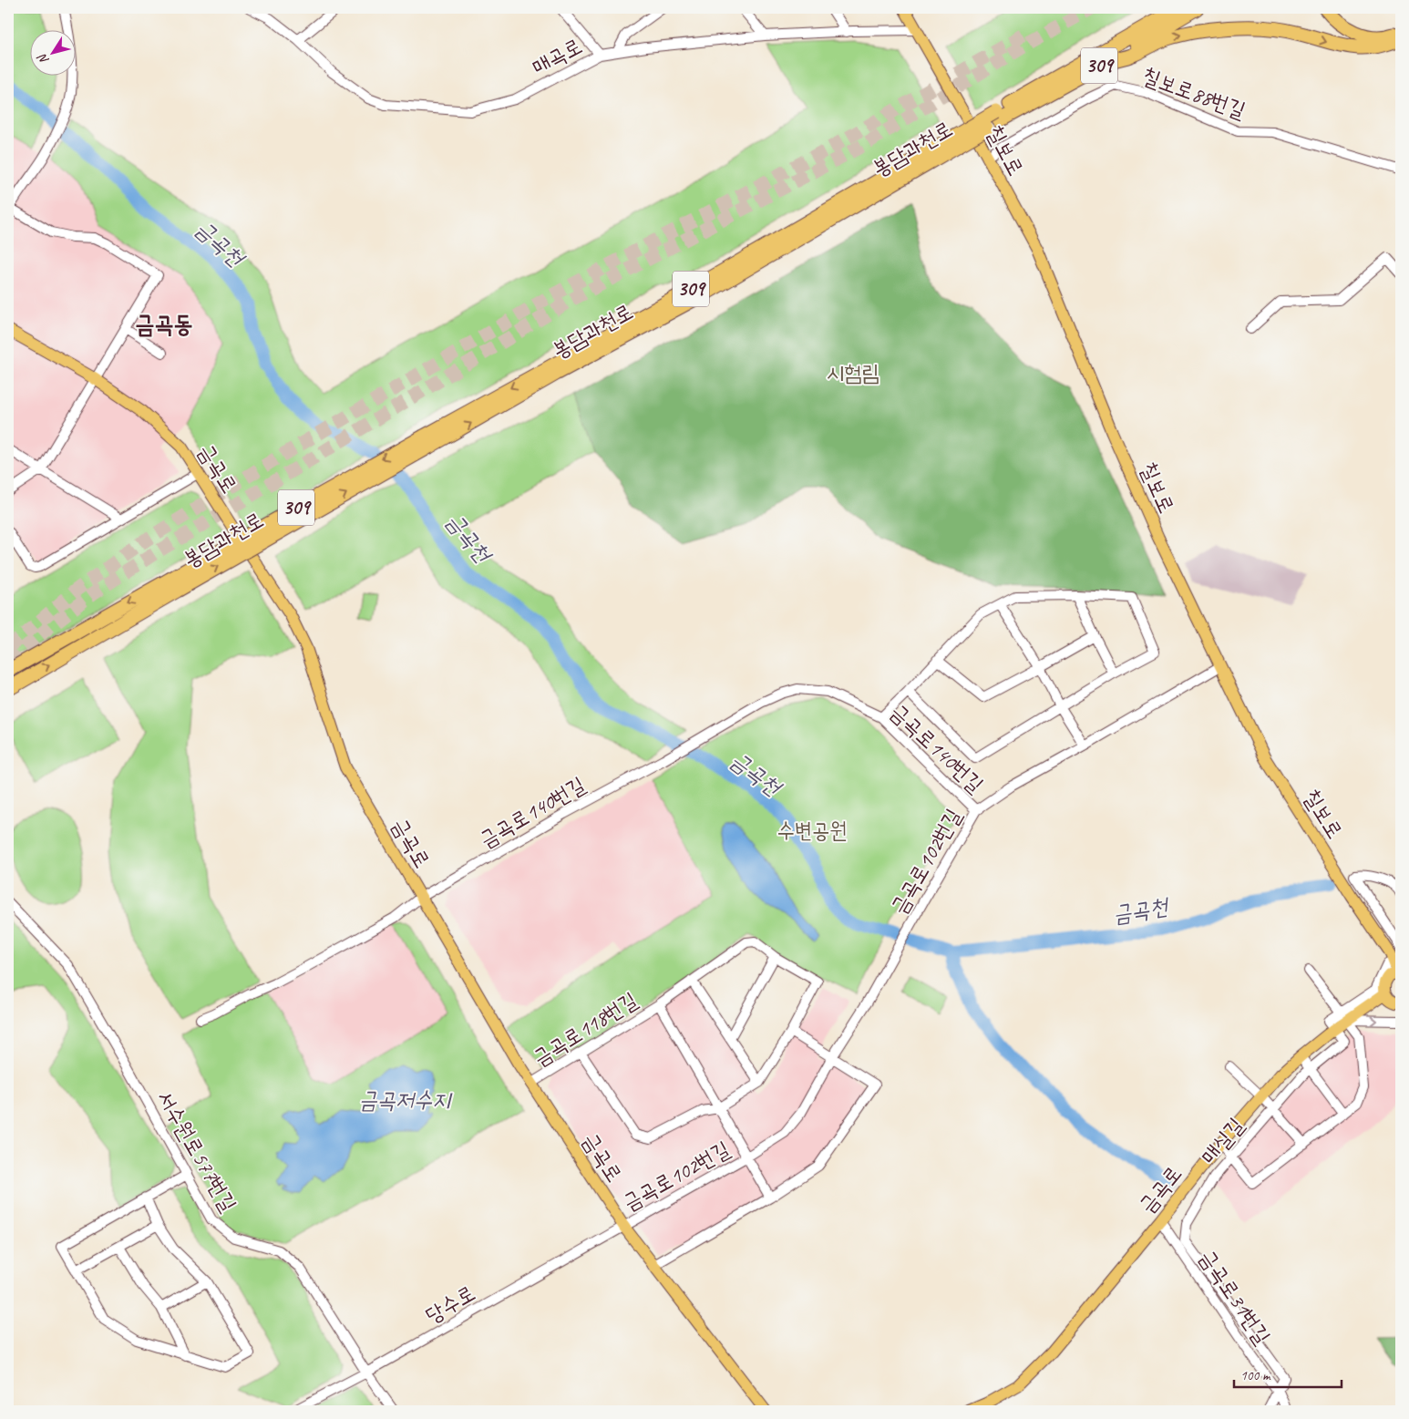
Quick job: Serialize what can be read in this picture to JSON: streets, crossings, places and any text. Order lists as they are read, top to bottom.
{
  "streets": {
    "highway": ["309", "봉담과천로"],
    "main road": ["칠보로", "금곡로"],
    "street": [
      "매곡로",
      "칠보로88번길",
      "금곡로140번길",
      "금곡로102번길",
      "금곡로118번길",
      "매실길",
      "서수원로577번길",
      "금곡로31번길",
      "당수로"
    ]
  },
  "crossings": [
    ["매곡로", "칠보로"],
    ["칠보로88번길", "칠보로"],
    ["칠보로", "금곡로102번길"],
    ["금곡로", "금곡로140번길"],
    ["금곡로", "금곡로102번길"],
    ["금곡로", "금곡로118번길"],
    ["금곡로", "매실길"],
    ["금곡로", "금곡로31번길"],
    ["금곡로", "당수로"],
    ["금곡로140번길", "금곡로102번길"],
    ["금곡로102번길", "금곡로118번길"],
    ["금곡로102번길", "당수로"],
    ["매실길", "금곡로31번길"],
    ["서수원로577번길", "당수로"]
  ],
  "districts": ["금곡동"],
  "water": ["금곡천", "금곡저수지"],
  "parks": ["시험림", "수변공원"],
  "scale_bar": "100 m",
  "north": "bottom left"
}
